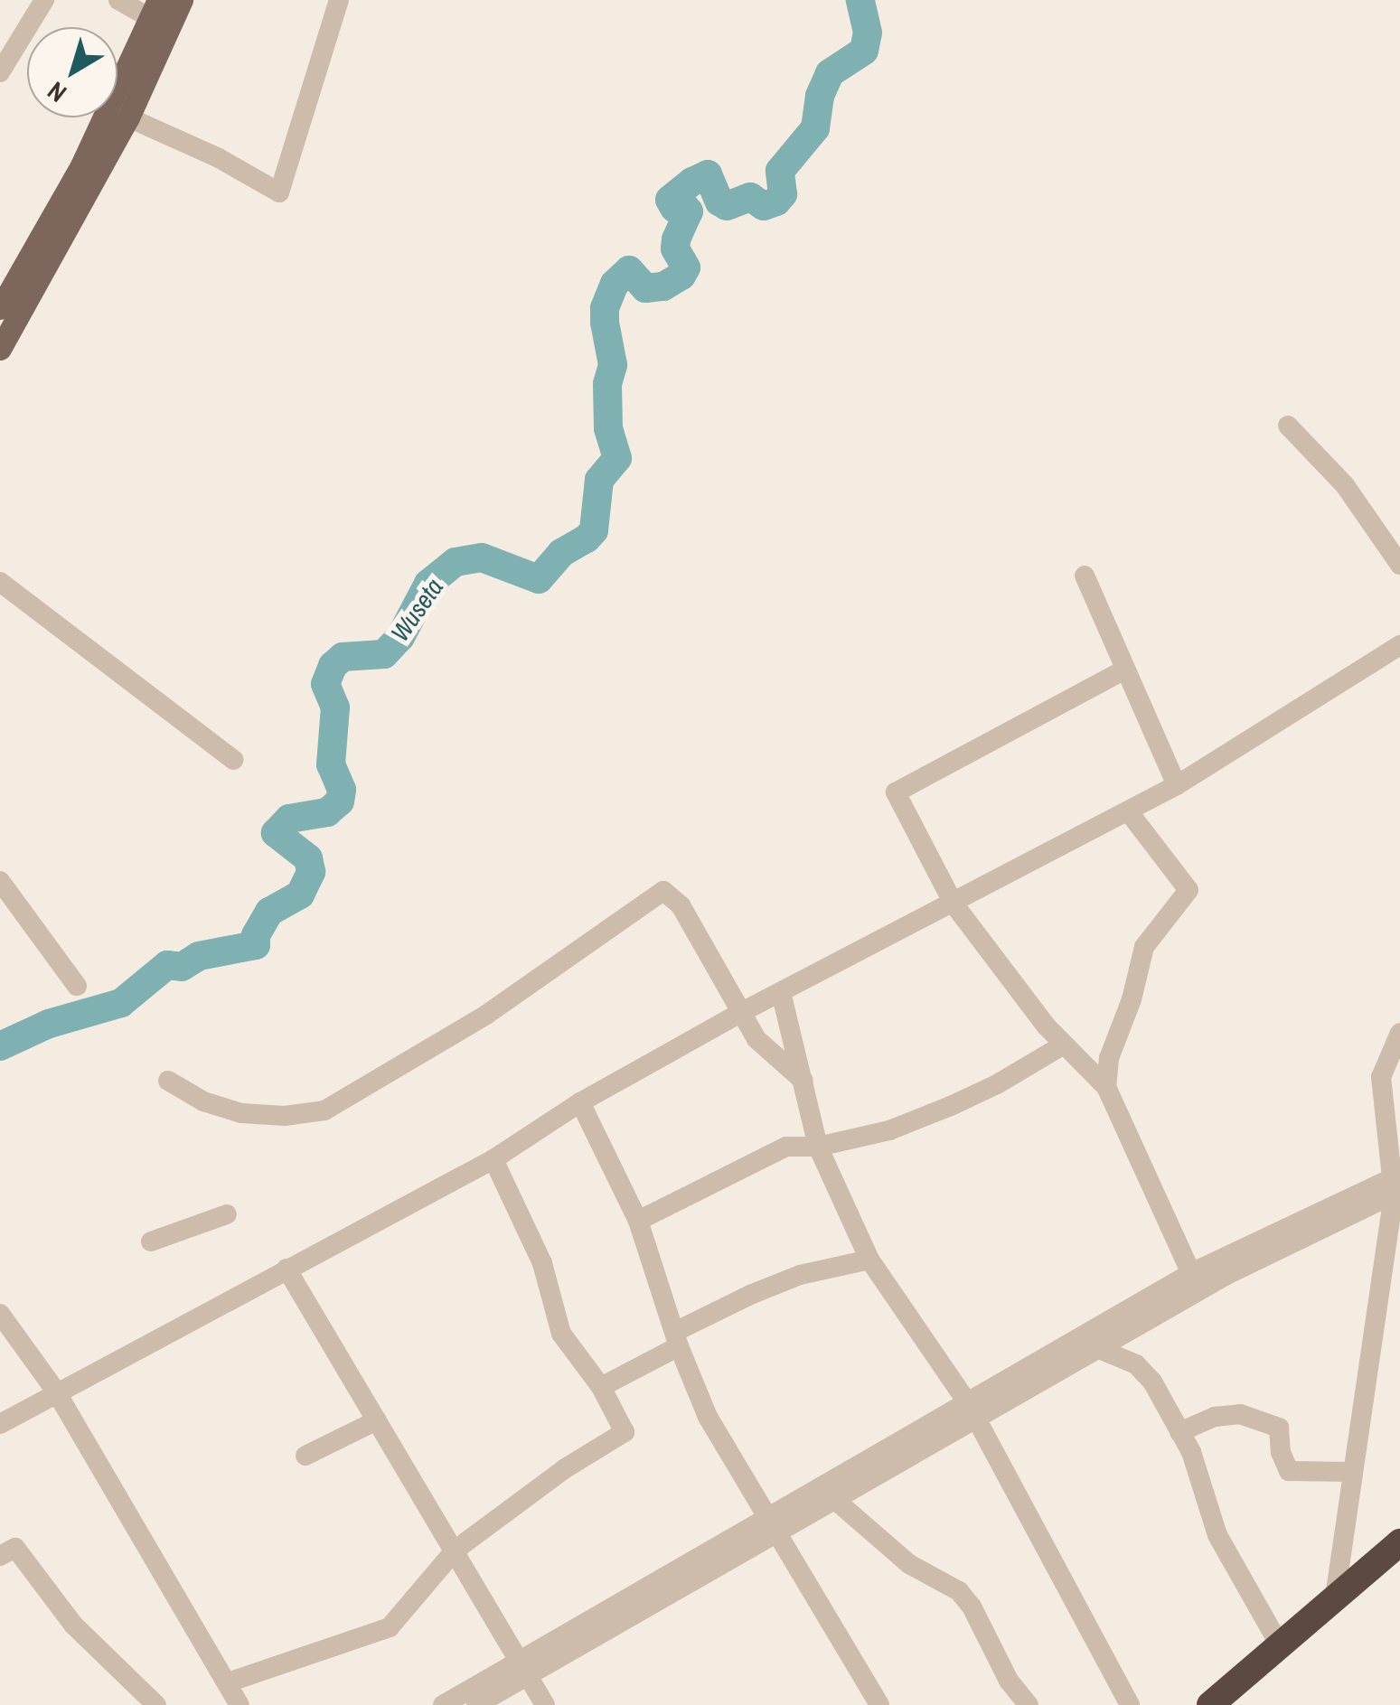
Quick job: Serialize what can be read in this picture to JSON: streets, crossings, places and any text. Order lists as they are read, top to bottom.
{
  "water": ["Wuseta"],
  "north": "bottom left"
}
